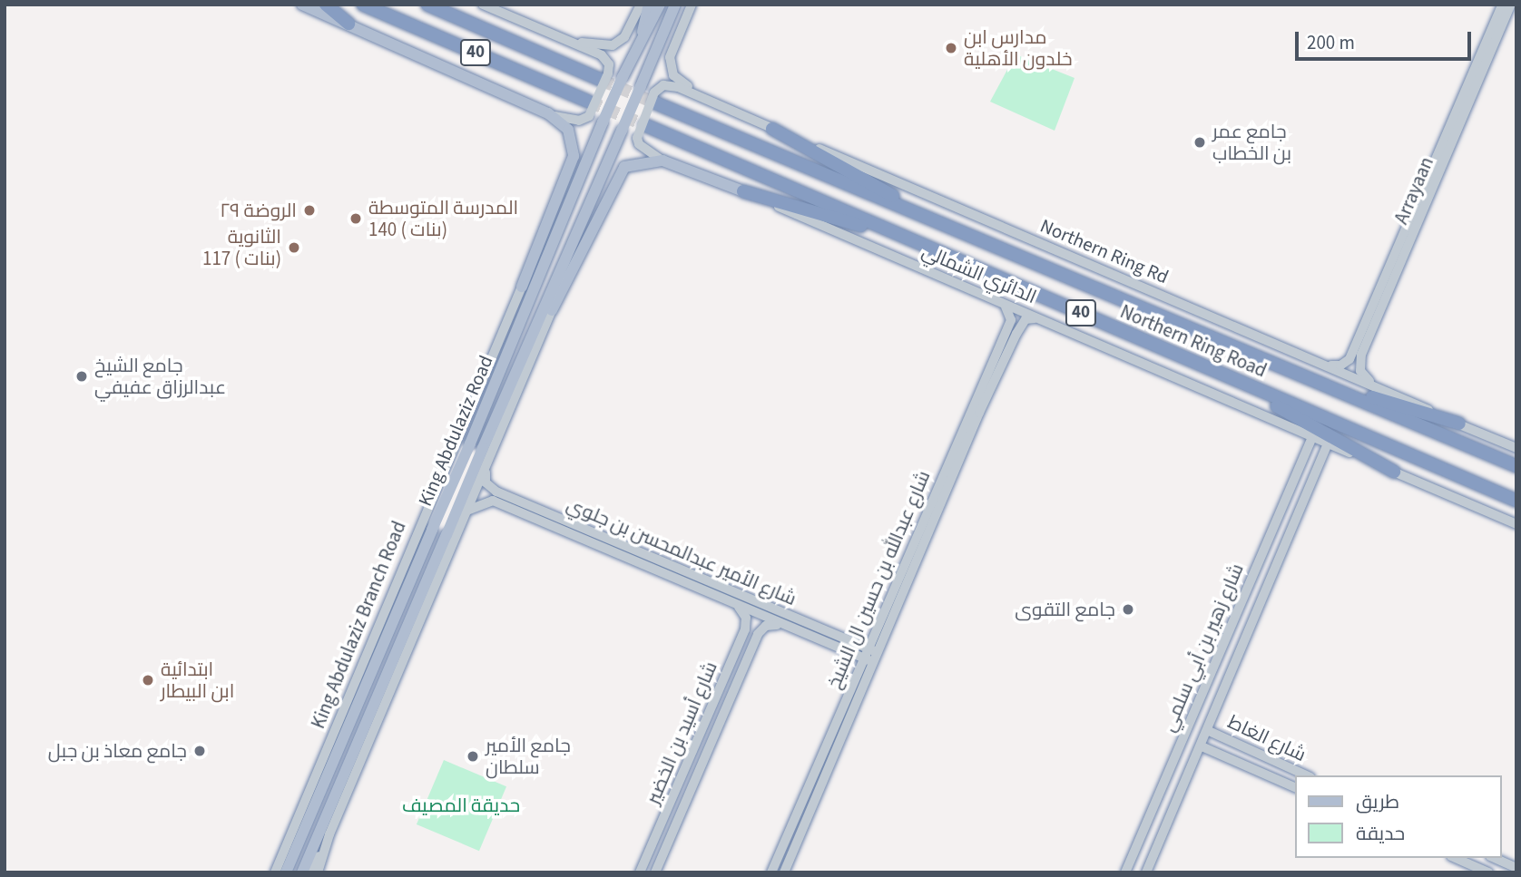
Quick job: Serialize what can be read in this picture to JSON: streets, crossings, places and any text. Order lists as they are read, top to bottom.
{
  "streets": {
    "highway": ["40", "Northern Ring Road"],
    "main road": ["King Abdulaziz Road"],
    "street": [
      "Arrayaan",
      "Northern Ring Rd",
      "الدائري الشمالي",
      "شارع الأمير عبدالمحسن بن جلوي",
      "شارع عبدالله بن حسين ال الشيخ",
      "King Abdulaziz Branch Road",
      "شارع زهير بن أبي سلمي",
      "شارع أسيد بن الخضير",
      "شارع الغاط"
    ]
  },
  "crossings": [
    ["Northern Ring Rd", "Northern Ring Road"],
    ["الدائري الشمالي", "شارع زهير بن أبي سلمي"],
    ["شارع الأمير عبدالمحسن بن جلوي", "شارع عبدالله بن حسين ال الشيخ"],
    ["شارع زهير بن أبي سلمي", "شارع الغاط"]
  ],
  "parks": ["حديقة المصيف"],
  "places": [
    "مدارس ابن خلدون الأهلية",
    "جامع عمر بن الخطاب",
    "الروضة ٢٩",
    "المدرسة المتوسطة 140 ( بنات)",
    "الثانوية 117 ( بنات)",
    "جامع الشيخ عبدالرزاق عفيفي",
    "جامع التقوى",
    "ابتدائية ابن البيطار",
    "جامع معاذ بن جبل",
    "جامع الأمير سلطان"
  ],
  "legend": ["طريق", "حديقة"],
  "scale_bar": "200 m"
}
